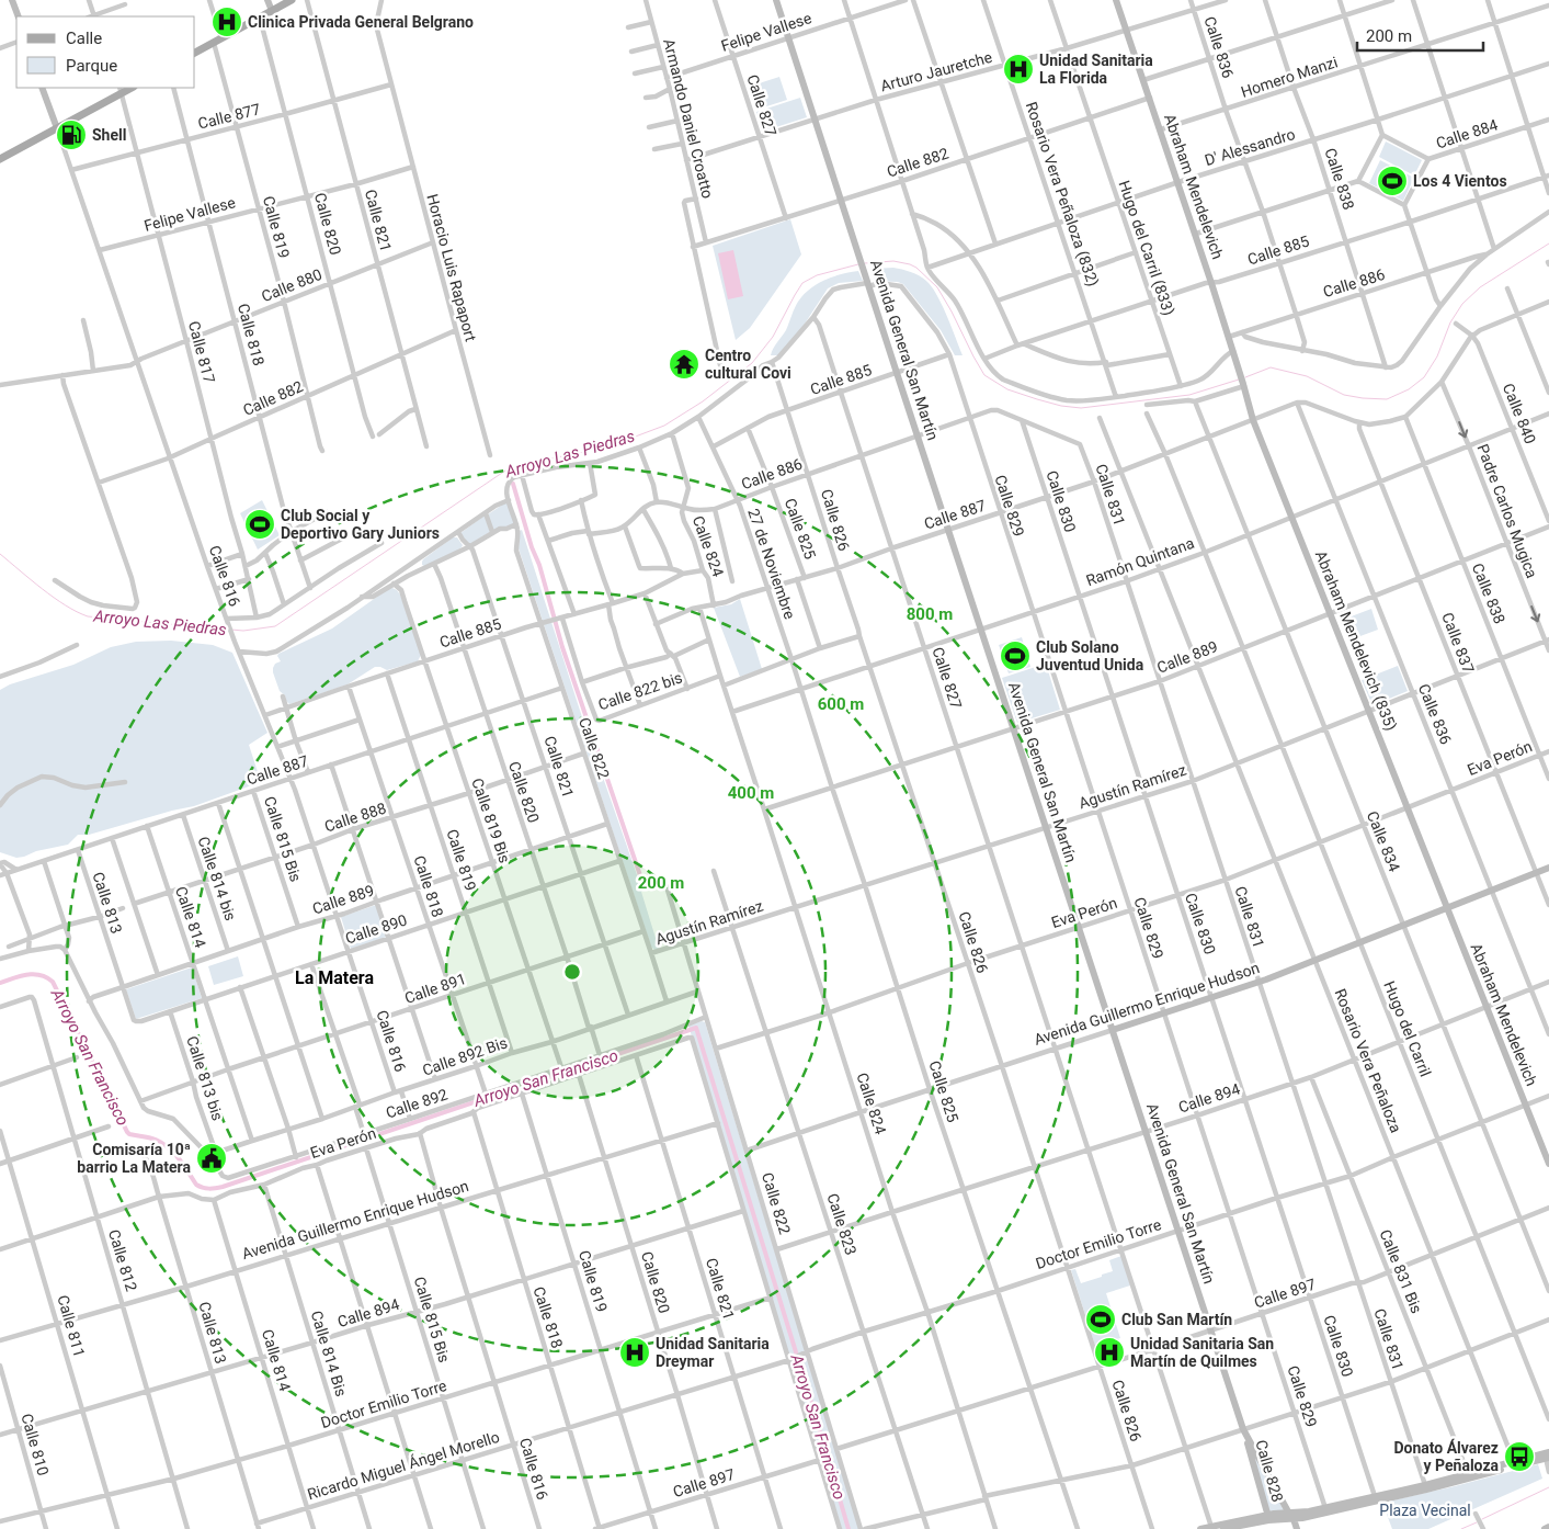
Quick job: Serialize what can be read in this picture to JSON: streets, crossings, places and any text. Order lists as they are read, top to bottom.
{
  "streets": {
    "main road": [
      "Abraham Mendelevich",
      "Avenida General San Martín",
      "Abraham Mendelevich (835)",
      "Avenida Guillermo Enrique Hudson",
      "Calle 828"
    ],
    "street": [
      "Felipe Vallese",
      "Calle 836",
      "Arturo Jauretche",
      "Homero Manzi",
      "Calle 827",
      "Calle 877",
      "Armando Daniel Croatto",
      "Calle 884",
      "D' Alessandro",
      "Calle 882",
      "Calle 838",
      "Rosario Vera Peñaloza (832)",
      "Calle 821",
      "Calle 820",
      "Calle 819",
      "Hugo del Carril (833)",
      "Calle 885",
      "Horacio Luis Rapaport",
      "Calle 886",
      "Calle 880",
      "Calle 818",
      "Calle 817",
      "Calle 840",
      "Calle 831",
      "Calle 830",
      "Calle 829",
      "Padre Carlos Mugica",
      "Calle 887",
      "Calle 826",
      "Calle 825",
      "Calle 824",
      "Ramón Quintana",
      "27 de Noviembre",
      "Calle 816",
      "Calle 837",
      "Calle 889",
      "Calle 822 bis",
      "Calle 822",
      "Eva Perón",
      "Agustín Ramírez",
      "Calle 888",
      "Calle 819 Bis",
      "Calle 815 Bis",
      "Calle 834",
      "Calle 814 bis",
      "Calle 813",
      "Calle 814",
      "Calle 890",
      "Calle 891",
      "Hugo del Carril",
      "Calle 892 Bis",
      "Rosario Vera Peñaloza",
      "Calle 813 bis",
      "Calle 894",
      "Calle 892",
      "Calle 823",
      "Doctor Emilio Torre",
      "Calle 812",
      "Calle 831 Bis",
      "Calle 897",
      "Calle 811",
      "Calle 814 Bis",
      "Calle 810",
      "Ricardo Miguel Ángel Morello"
    ]
  },
  "crossings": [
    ["Felipe Vallese", "Calle 827"],
    ["Felipe Vallese", "Armando Daniel Croatto"],
    ["Felipe Vallese", "Calle 821"],
    ["Felipe Vallese", "Calle 820"],
    ["Felipe Vallese", "Calle 819"],
    ["Felipe Vallese", "Horacio Luis Rapaport"],
    ["Felipe Vallese", "Calle 818"],
    ["Felipe Vallese", "Avenida General San Martín"],
    ["Felipe Vallese", "Calle 817"],
    ["Felipe Vallese", "Calle 816"],
    ["Calle 836", "Arturo Jauretche"],
    ["Calle 836", "Homero Manzi"],
    ["Calle 836", "D' Alessandro"],
    ["Calle 836", "Calle 885"],
    ["Calle 836", "Calle 886"],
    ["Calle 836", "Calle 887"],
    ["Calle 836", "Ramón Quintana"],
    ["Calle 836", "Calle 889"],
    ["Calle 836", "Eva Perón"],
    ["Calle 836", "Agustín Ramírez"],
    ["Calle 836", "Avenida Guillermo Enrique Hudson"],
    ["Calle 836", "Calle 894"],
    ["Arturo Jauretche", "Calle 827"],
    ["Arturo Jauretche", "Armando Daniel Croatto"],
    ["Arturo Jauretche", "Abraham Mendelevich"],
    ["Arturo Jauretche", "Rosario Vera Peñaloza (832)"],
    ["Arturo Jauretche", "Avenida General San Martín"],
    ["Homero Manzi", "Calle 838"],
    ["Homero Manzi", "Abraham Mendelevich"],
    ["Calle 827", "Calle 882"],
    ["Calle 827", "Calle 885"],
    ["Calle 827", "Calle 886"],
    ["Calle 827", "Calle 887"],
    ["Calle 827", "Ramón Quintana"],
    ["Calle 827", "Calle 889"],
    ["Calle 827", "Eva Perón"],
    ["Calle 827", "Agustín Ramírez"],
    ["Calle 827", "Avenida Guillermo Enrique Hudson"],
    ["Calle 827", "Calle 894"],
    ["Calle 827", "Doctor Emilio Torre"],
    ["Calle 827", "Calle 897"],
    ["Calle 877", "Calle 821"],
    ["Calle 877", "Calle 820"],
    ["Calle 877", "Calle 819"],
    ["Calle 877", "Horacio Luis Rapaport"],
    ["Calle 877", "Calle 818"],
    ["Calle 877", "Calle 817"],
    ["Calle 877", "Calle 816"],
    ["Armando Daniel Croatto", "Calle 882"],
    ["D' Alessandro", "Calle 838"],
    ["D' Alessandro", "Abraham Mendelevich"],
    ["D' Alessandro", "Rosario Vera Peñaloza (832)"],
    ["D' Alessandro", "Hugo del Carril (833)"],
    ["Calle 882", "Abraham Mendelevich"],
    ["Calle 882", "Rosario Vera Peñaloza (832)"],
    ["Calle 882", "Calle 821"],
    ["Calle 882", "Calle 820"],
    ["Calle 882", "Calle 819"],
    ["Calle 882", "Hugo del Carril (833)"],
    ["Calle 882", "Horacio Luis Rapaport"],
    ["Calle 882", "Calle 818"],
    ["Calle 882", "Avenida General San Martín"],
    ["Calle 882", "Calle 817"],
    ["Calle 882", "Calle 816"],
    ["Calle 838", "Calle 885"],
    ["Calle 838", "Calle 886"],
    ["Calle 838", "Ramón Quintana"],
    ["Calle 838", "Calle 889"],
    ["Calle 838", "Eva Perón"],
    ["Calle 838", "Agustín Ramírez"],
    ["Abraham Mendelevich", "Calle 885"],
    ["Abraham Mendelevich", "Calle 886"],
    ["Abraham Mendelevich", "Abraham Mendelevich (835)"],
    ["Abraham Mendelevich", "Avenida Guillermo Enrique Hudson"],
    ["Abraham Mendelevich", "Calle 894"],
    ["Abraham Mendelevich", "Doctor Emilio Torre"],
    ["Rosario Vera Peñaloza (832)", "Calle 885"],
    ["Calle 821", "Calle 885"],
    ["Calle 821", "Calle 880"],
    ["Calle 821", "Calle 887"],
    ["Calle 821", "Calle 889"],
    ["Calle 821", "Eva Perón"],
    ["Calle 821", "Calle 888"],
    ["Calle 821", "Calle 890"],
    ["Calle 821", "Calle 891"],
    ["Calle 821", "Avenida Guillermo Enrique Hudson"],
    ["Calle 821", "Calle 892 Bis"],
    ["Calle 821", "Calle 894"],
    ["Calle 821", "Doctor Emilio Torre"],
    ["Calle 821", "Calle 897"],
    ["Calle 821", "Ricardo Miguel Ángel Morello"],
    ["Calle 820", "Calle 885"],
    ["Calle 820", "Calle 880"],
    ["Calle 820", "Calle 887"],
    ["Calle 820", "Calle 889"],
    ["Calle 820", "Eva Perón"],
    ["Calle 820", "Calle 888"],
    ["Calle 820", "Calle 890"],
    ["Calle 820", "Calle 891"],
    ["Calle 820", "Avenida Guillermo Enrique Hudson"],
    ["Calle 820", "Calle 892 Bis"],
    ["Calle 820", "Calle 894"],
    ["Calle 820", "Calle 892"],
    ["Calle 820", "Doctor Emilio Torre"],
    ["Calle 820", "Calle 897"],
    ["Calle 820", "Ricardo Miguel Ángel Morello"],
    ["Calle 819", "Calle 885"],
    ["Calle 819", "Calle 880"],
    ["Calle 819", "Calle 887"],
    ["Calle 819", "Calle 889"],
    ["Calle 819", "Eva Perón"],
    ["Calle 819", "Calle 888"],
    ["Calle 819", "Calle 890"],
    ["Calle 819", "Calle 891"],
    ["Calle 819", "Avenida Guillermo Enrique Hudson"],
    ["Calle 819", "Calle 892 Bis"],
    ["Calle 819", "Calle 894"],
    ["Calle 819", "Doctor Emilio Torre"],
    ["Calle 819", "Calle 897"],
    ["Calle 819", "Ricardo Miguel Ángel Morello"],
    ["Hugo del Carril (833)", "Calle 885"],
    ["Calle 885", "Calle 818"],
    ["Calle 885", "Avenida General San Martín"],
    ["Calle 885", "Calle 829"],
    ["Calle 885", "Calle 826"],
    ["Calle 885", "Calle 825"],
    ["Calle 885", "Calle 824"],
    ["Calle 885", "27 de Noviembre"],
    ["Calle 885", "Calle 816"],
    ["Calle 885", "Calle 822 bis"],
    ["Calle 885", "Calle 822"],
    ["Calle 885", "Calle 819 Bis"],
    ["Horacio Luis Rapaport", "Calle 880"],
    ["Calle 886", "Avenida General San Martín"],
    ["Calle 886", "Calle 831"],
    ["Calle 886", "Calle 830"],
    ["Calle 886", "Calle 829"],
    ["Calle 886", "Calle 826"],
    ["Calle 886", "Calle 825"],
    ["Calle 886", "Calle 824"],
    ["Calle 886", "27 de Noviembre"],
    ["Calle 880", "Calle 818"],
    ["Calle 880", "Calle 817"],
    ["Calle 880", "Calle 816"],
    ["Calle 818", "Calle 887"],
    ["Calle 818", "Calle 889"],
    ["Calle 818", "Eva Perón"],
    ["Calle 818", "Calle 888"],
    ["Calle 818", "Calle 890"],
    ["Calle 818", "Calle 891"],
    ["Calle 818", "Avenida Guillermo Enrique Hudson"],
    ["Calle 818", "Calle 892 Bis"],
    ["Calle 818", "Calle 894"],
    ["Calle 818", "Calle 892"],
    ["Calle 818", "Doctor Emilio Torre"],
    ["Calle 818", "Calle 897"],
    ["Calle 818", "Ricardo Miguel Ángel Morello"],
    ["Avenida General San Martín", "Calle 829"],
    ["Avenida General San Martín", "Calle 887"],
    ["Avenida General San Martín", "Ramón Quintana"],
    ["Avenida General San Martín", "Calle 889"],
    ["Avenida General San Martín", "Eva Perón"],
    ["Avenida General San Martín", "Agustín Ramírez"],
    ["Avenida General San Martín", "Avenida Guillermo Enrique Hudson"],
    ["Avenida General San Martín", "Calle 894"],
    ["Avenida General San Martín", "Doctor Emilio Torre"],
    ["Avenida General San Martín", "Calle 897"],
    ["Avenida General San Martín", "Calle 828"],
    ["Calle 840", "Ramón Quintana"],
    ["Calle 831", "Calle 887"],
    ["Calle 831", "Ramón Quintana"],
    ["Calle 831", "Calle 889"],
    ["Calle 831", "Eva Perón"],
    ["Calle 831", "Agustín Ramírez"],
    ["Calle 831", "Avenida Guillermo Enrique Hudson"],
    ["Calle 831", "Calle 894"],
    ["Calle 831", "Doctor Emilio Torre"],
    ["Calle 831", "Calle 897"],
    ["Calle 830", "Calle 887"],
    ["Calle 830", "Ramón Quintana"],
    ["Calle 830", "Calle 889"],
    ["Calle 830", "Eva Perón"],
    ["Calle 830", "Agustín Ramírez"],
    ["Calle 830", "Avenida Guillermo Enrique Hudson"],
    ["Calle 830", "Calle 894"],
    ["Calle 830", "Doctor Emilio Torre"],
    ["Calle 830", "Calle 897"],
    ["Calle 829", "Calle 887"],
    ["Calle 829", "Ramón Quintana"],
    ["Calle 829", "Calle 889"],
    ["Calle 829", "Eva Perón"],
    ["Calle 829", "Agustín Ramírez"],
    ["Calle 829", "Avenida Guillermo Enrique Hudson"],
    ["Calle 829", "Calle 894"],
    ["Calle 829", "Doctor Emilio Torre"],
    ["Calle 829", "Calle 897"],
    ["Padre Carlos Mugica", "Ramón Quintana"],
    ["Padre Carlos Mugica", "Calle 889"],
    ["Padre Carlos Mugica", "Agustín Ramírez"],
    ["Calle 887", "Calle 826"],
    ["Calle 887", "Calle 825"],
    ["Calle 887", "Calle 824"],
    ["Calle 887", "27 de Noviembre"],
    ["Calle 887", "Calle 816"],
    ["Calle 887", "Abraham Mendelevich (835)"],
    ["Calle 887", "Calle 822"],
    ["Calle 887", "Calle 819 Bis"],
    ["Calle 887", "Calle 815 Bis"],
    ["Calle 887", "Calle 834"],
    ["Calle 887", "Calle 814 bis"],
    ["Calle 887", "Calle 813"],
    ["Calle 887", "Calle 814"],
    ["Calle 826", "Ramón Quintana"],
    ["Calle 826", "Calle 889"],
    ["Calle 826", "Eva Perón"],
    ["Calle 826", "Agustín Ramírez"],
    ["Calle 826", "Avenida Guillermo Enrique Hudson"],
    ["Calle 826", "Calle 894"],
    ["Calle 826", "Doctor Emilio Torre"],
    ["Calle 826", "Calle 897"],
    ["Calle 825", "Ramón Quintana"],
    ["Calle 825", "27 de Noviembre"],
    ["Calle 825", "Calle 889"],
    ["Calle 825", "Eva Perón"],
    ["Calle 825", "Agustín Ramírez"],
    ["Calle 825", "Avenida Guillermo Enrique Hudson"],
    ["Calle 825", "Calle 894"],
    ["Calle 825", "Doctor Emilio Torre"],
    ["Calle 825", "Calle 897"],
    ["Calle 824", "Ramón Quintana"],
    ["Calle 824", "Calle 889"],
    ["Calle 824", "Eva Perón"],
    ["Calle 824", "Agustín Ramírez"],
    ["Calle 824", "Avenida Guillermo Enrique Hudson"],
    ["Calle 824", "Calle 894"],
    ["Calle 824", "Doctor Emilio Torre"],
    ["Calle 824", "Calle 897"],
    ["Ramón Quintana", "Abraham Mendelevich (835)"],
    ["Ramón Quintana", "Calle 837"],
    ["Ramón Quintana", "Calle 834"],
    ["Calle 816", "Calle 889"],
    ["Calle 816", "Eva Perón"],
    ["Calle 816", "Calle 888"],
    ["Calle 816", "Calle 890"],
    ["Calle 816", "Calle 891"],
    ["Calle 816", "Avenida Guillermo Enrique Hudson"],
    ["Calle 816", "Calle 892 Bis"],
    ["Calle 816", "Calle 894"],
    ["Calle 816", "Calle 892"],
    ["Calle 816", "Doctor Emilio Torre"],
    ["Calle 816", "Ricardo Miguel Ángel Morello"],
    ["Abraham Mendelevich (835)", "Calle 889"],
    ["Abraham Mendelevich (835)", "Eva Perón"],
    ["Abraham Mendelevich (835)", "Agustín Ramírez"],
    ["Abraham Mendelevich (835)", "Avenida Guillermo Enrique Hudson"],
    ["Calle 837", "Calle 889"],
    ["Calle 837", "Eva Perón"],
    ["Calle 837", "Agustín Ramírez"],
    ["Calle 837", "Avenida Guillermo Enrique Hudson"],
    ["Calle 889", "Calle 822"],
    ["Calle 889", "Calle 819 Bis"],
    ["Calle 889", "Calle 815 Bis"],
    ["Calle 889", "Calle 834"],
    ["Calle 889", "Calle 814 bis"],
    ["Calle 889", "Calle 813"],
    ["Calle 889", "Calle 814"],
    ["Calle 889", "Hugo del Carril"],
    ["Calle 889", "Rosario Vera Peñaloza"],
    ["Calle 822", "Eva Perón"],
    ["Calle 822", "Agustín Ramírez"],
    ["Calle 822", "Calle 888"],
    ["Calle 822", "Calle 890"],
    ["Calle 822", "Calle 891"],
    ["Calle 822", "Avenida Guillermo Enrique Hudson"],
    ["Calle 822", "Calle 892 Bis"],
    ["Calle 822", "Calle 894"],
    ["Calle 822", "Calle 892"],
    ["Calle 822", "Doctor Emilio Torre"],
    ["Calle 822", "Calle 897"],
    ["Eva Perón", "Calle 815 Bis"],
    ["Eva Perón", "Calle 834"],
    ["Eva Perón", "Calle 814"],
    ["Eva Perón", "Avenida Guillermo Enrique Hudson"],
    ["Eva Perón", "Hugo del Carril"],
    ["Eva Perón", "Rosario Vera Peñaloza"],
    ["Eva Perón", "Calle 823"],
    ["Eva Perón", "Calle 814 Bis"],
    ["Agustín Ramírez", "Calle 834"],
    ["Agustín Ramírez", "Hugo del Carril"],
    ["Agustín Ramírez", "Rosario Vera Peñaloza"],
    ["Agustín Ramírez", "Calle 823"],
    ["Calle 888", "Calle 819 Bis"],
    ["Calle 888", "Calle 815 Bis"],
    ["Calle 888", "Calle 814 bis"],
    ["Calle 888", "Calle 814"],
    ["Calle 819 Bis", "Calle 890"],
    ["Calle 819 Bis", "Calle 891"],
    ["Calle 819 Bis", "Calle 892 Bis"],
    ["Calle 819 Bis", "Calle 892"],
    ["Calle 815 Bis", "Avenida Guillermo Enrique Hudson"],
    ["Calle 815 Bis", "Calle 894"],
    ["Calle 815 Bis", "Doctor Emilio Torre"],
    ["Calle 815 Bis", "Ricardo Miguel Ángel Morello"],
    ["Calle 834", "Avenida Guillermo Enrique Hudson"],
    ["Calle 834", "Calle 894"],
    ["Calle 834", "Doctor Emilio Torre"],
    ["Calle 834", "Calle 897"],
    ["Calle 813", "Calle 890"],
    ["Calle 813", "Avenida Guillermo Enrique Hudson"],
    ["Calle 813", "Calle 894"],
    ["Calle 813", "Doctor Emilio Torre"],
    ["Calle 813", "Ricardo Miguel Ángel Morello"],
    ["Calle 814", "Calle 890"],
    ["Calle 814", "Calle 891"],
    ["Calle 814", "Avenida Guillermo Enrique Hudson"],
    ["Calle 814", "Calle 892 Bis"],
    ["Calle 814", "Calle 894"],
    ["Calle 814", "Doctor Emilio Torre"],
    ["Calle 814", "Ricardo Miguel Ángel Morello"],
    ["Calle 890", "Calle 813 bis"],
    ["Calle 891", "Calle 813 bis"],
    ["Avenida Guillermo Enrique Hudson", "Hugo del Carril"],
    ["Avenida Guillermo Enrique Hudson", "Rosario Vera Peñaloza"],
    ["Avenida Guillermo Enrique Hudson", "Calle 823"],
    ["Avenida Guillermo Enrique Hudson", "Calle 812"],
    ["Avenida Guillermo Enrique Hudson", "Calle 811"],
    ["Avenida Guillermo Enrique Hudson", "Calle 814 Bis"],
    ["Hugo del Carril", "Calle 894"],
    ["Hugo del Carril", "Doctor Emilio Torre"],
    ["Hugo del Carril", "Calle 897"],
    ["Calle 892 Bis", "Calle 813 bis"],
    ["Rosario Vera Peñaloza", "Calle 894"],
    ["Rosario Vera Peñaloza", "Doctor Emilio Torre"],
    ["Rosario Vera Peñaloza", "Calle 897"],
    ["Calle 894", "Calle 823"],
    ["Calle 894", "Calle 812"],
    ["Calle 894", "Calle 831 Bis"],
    ["Calle 894", "Calle 811"],
    ["Calle 894", "Calle 814 Bis"],
    ["Calle 894", "Calle 810"],
    ["Calle 823", "Doctor Emilio Torre"],
    ["Calle 823", "Calle 897"],
    ["Doctor Emilio Torre", "Calle 812"],
    ["Doctor Emilio Torre", "Calle 831 Bis"],
    ["Doctor Emilio Torre", "Calle 811"],
    ["Doctor Emilio Torre", "Calle 814 Bis"],
    ["Doctor Emilio Torre", "Calle 810"],
    ["Calle 831 Bis", "Calle 897"],
    ["Calle 814 Bis", "Ricardo Miguel Ángel Morello"]
  ],
  "one_way": ["Padre Carlos Mugica"],
  "districts": ["La Matera"],
  "water": ["Arroyo Las Piedras", "Arroyo San Francisco"],
  "parks": ["Plaza Vecinal"],
  "places": {
    "hospital": [
      "Clinica Privada General Belgrano",
      "Unidad Sanitaria La Florida",
      "Unidad Sanitaria Dreymar",
      "Unidad Sanitaria San Martín de Quilmes"
    ],
    "fuel station": ["Shell"],
    "sports": [
      "Los 4 Vientos",
      "Club Social y Deportivo Gary Juniors",
      "Club Solano Juventud Unida",
      "Club San Martín"
    ],
    "temple": ["Centro cultural Covi"],
    "public building": ["Comisaría 10ª barrio La Matera"],
    "bus stop": ["Donato Álvarez y Peñaloza"]
  },
  "legend": ["Calle", "Parque"],
  "scale_bar": "200 m",
  "rings": [
    "800 m",
    "600 m",
    "400 m",
    "200 m"
  ]
}
